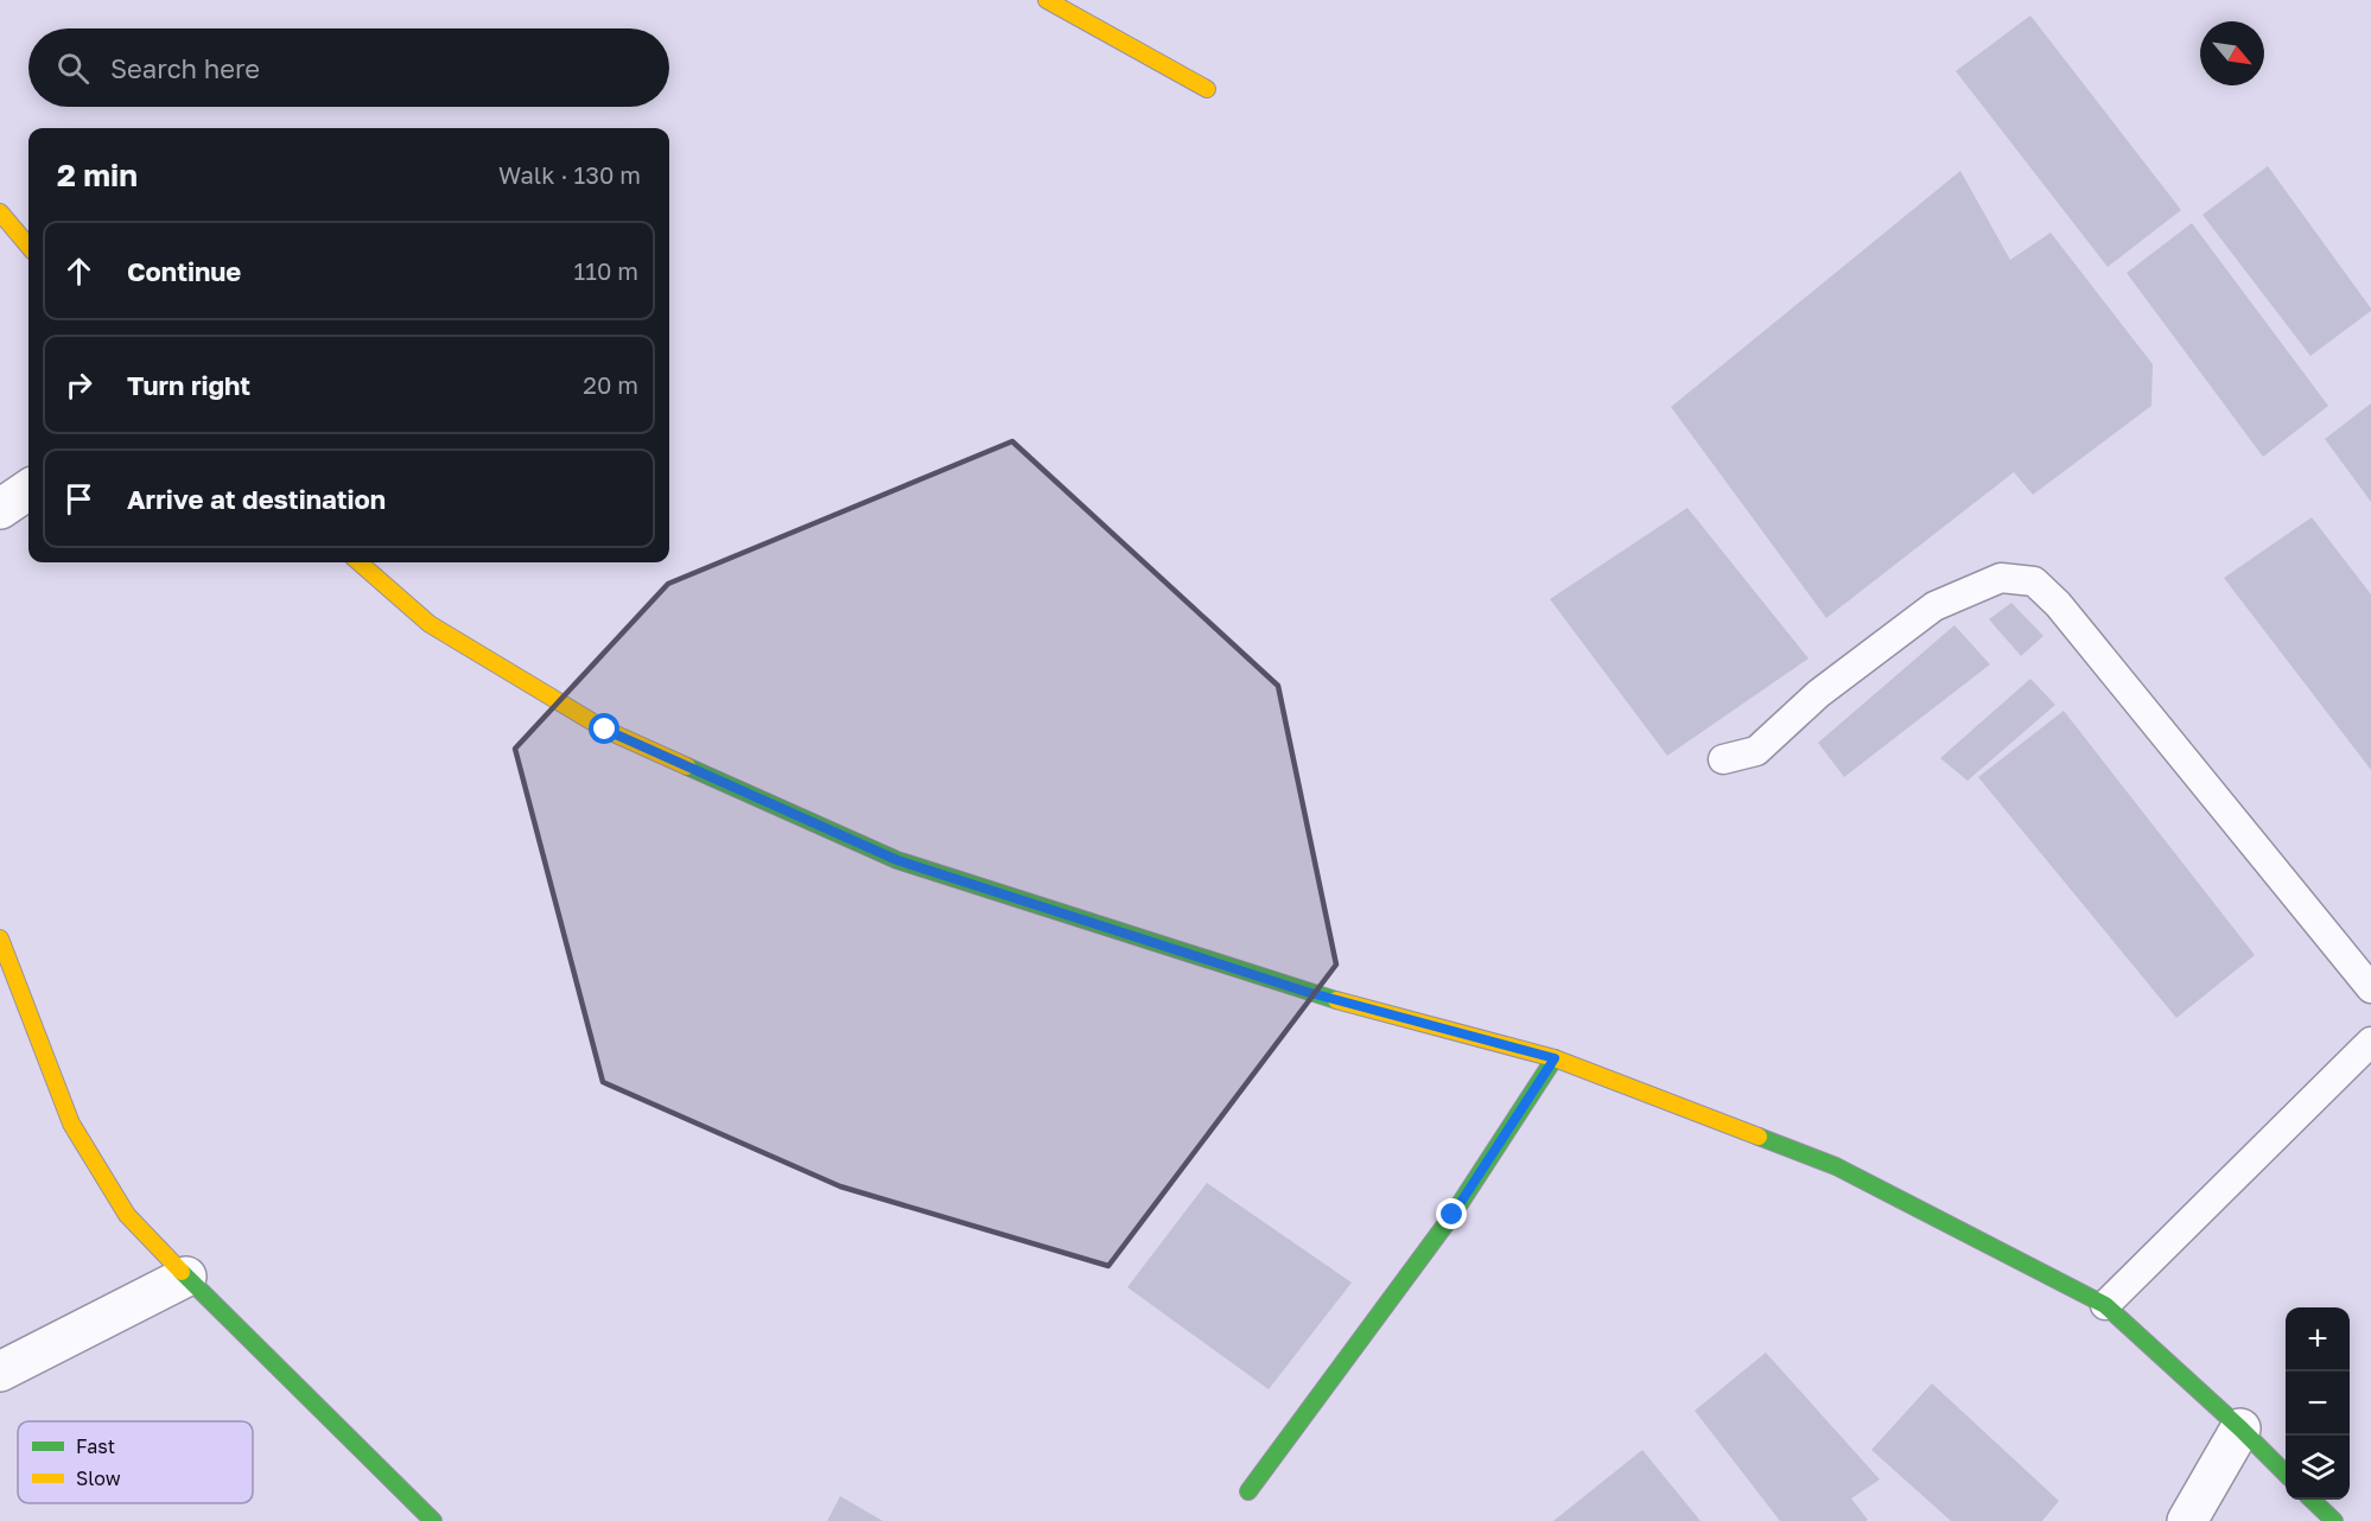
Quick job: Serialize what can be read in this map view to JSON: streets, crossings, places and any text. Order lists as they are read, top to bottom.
{
  "legend": ["Fast", "Slow"],
  "north": "bottom right",
  "page": {
    "search": "Search here",
    "heading": ["2 min", "Walk · 130 m"],
    "list": [
      ["Continue", "110 m"],
      ["Turn right", "20 m"],
      "Arrive at destination"
    ],
    "map_buttons": ["+", "−"]
  }
}
